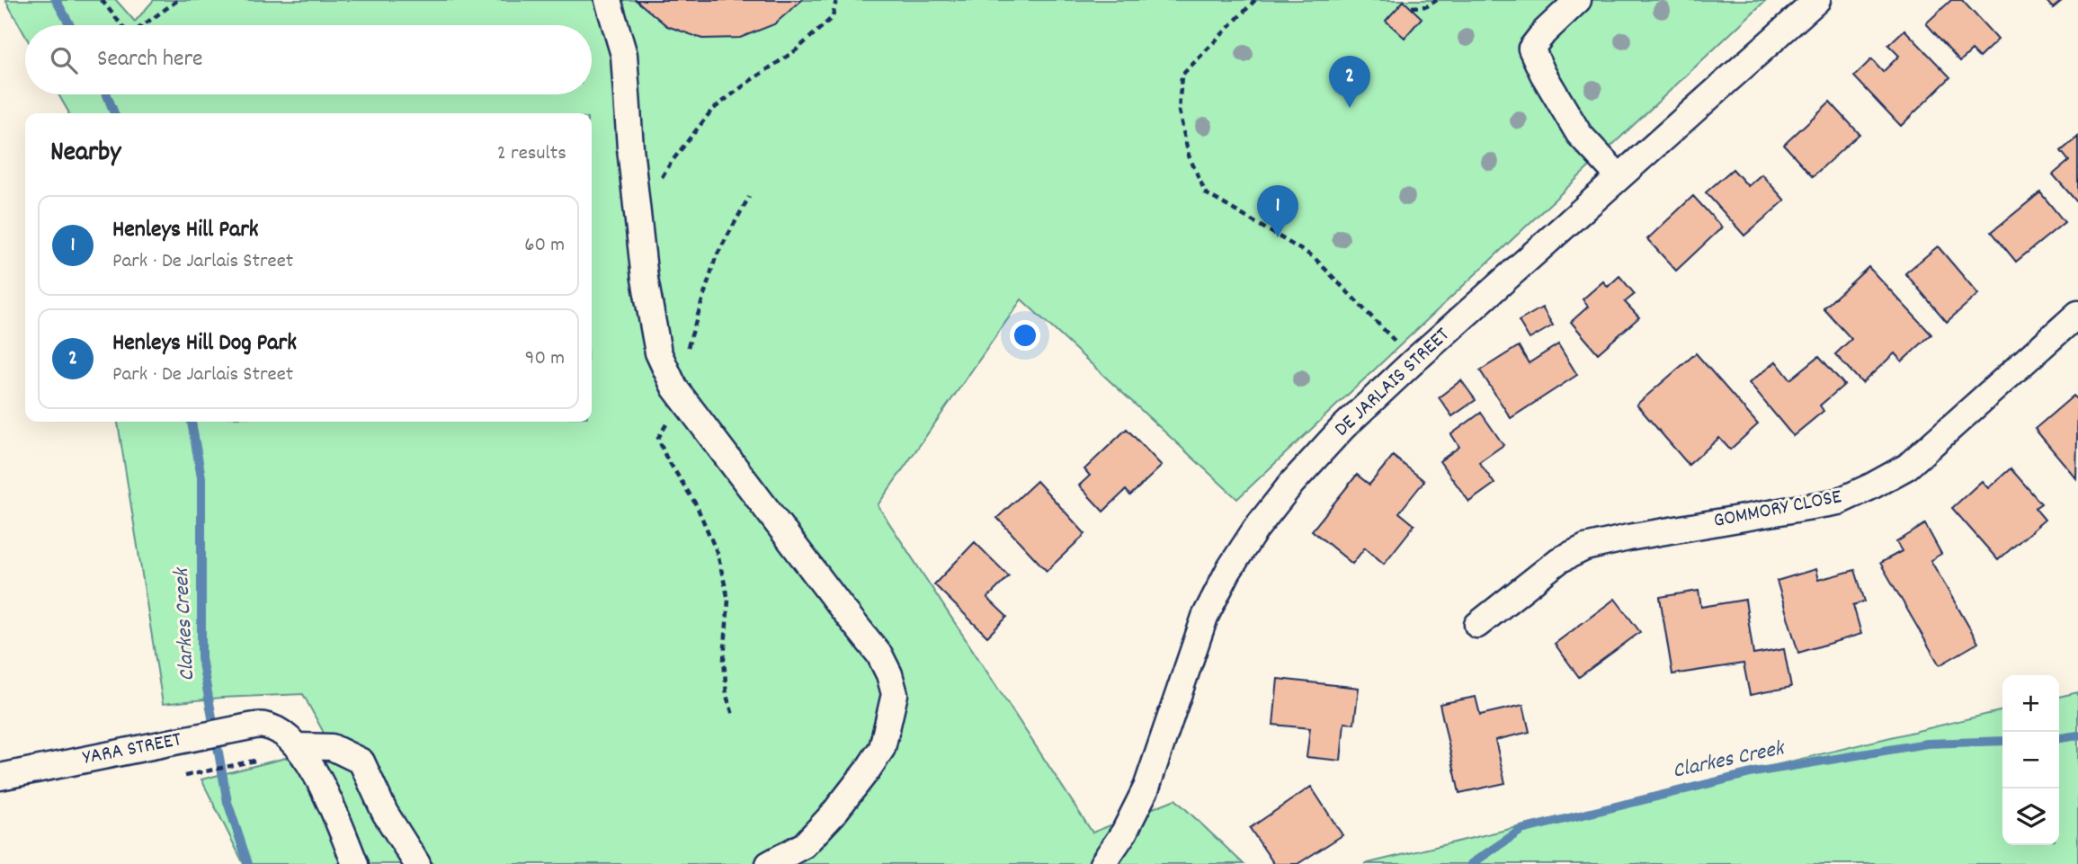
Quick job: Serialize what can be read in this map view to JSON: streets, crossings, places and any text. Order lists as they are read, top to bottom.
{
  "streets": {
    "street": ["DE JARLAIS STREET", "GOMMORY CLOSE", "YARA STREET"]
  },
  "water": ["Clarkes Creek"],
  "page": {
    "search": "Search here",
    "pins": ["2", "1"],
    "heading": ["Nearby", "2 results"],
    "list": [
      {
        "mark": "1",
        "name": "Henleys Hill Park",
        "note": "Park · De Jarlais Street",
        "value": "60 m"
      },
      {
        "mark": "2",
        "name": "Henleys Hill Dog Park",
        "note": "Park · De Jarlais Street",
        "value": "90 m"
      }
    ],
    "map_buttons": ["+", "−"]
  }
}
